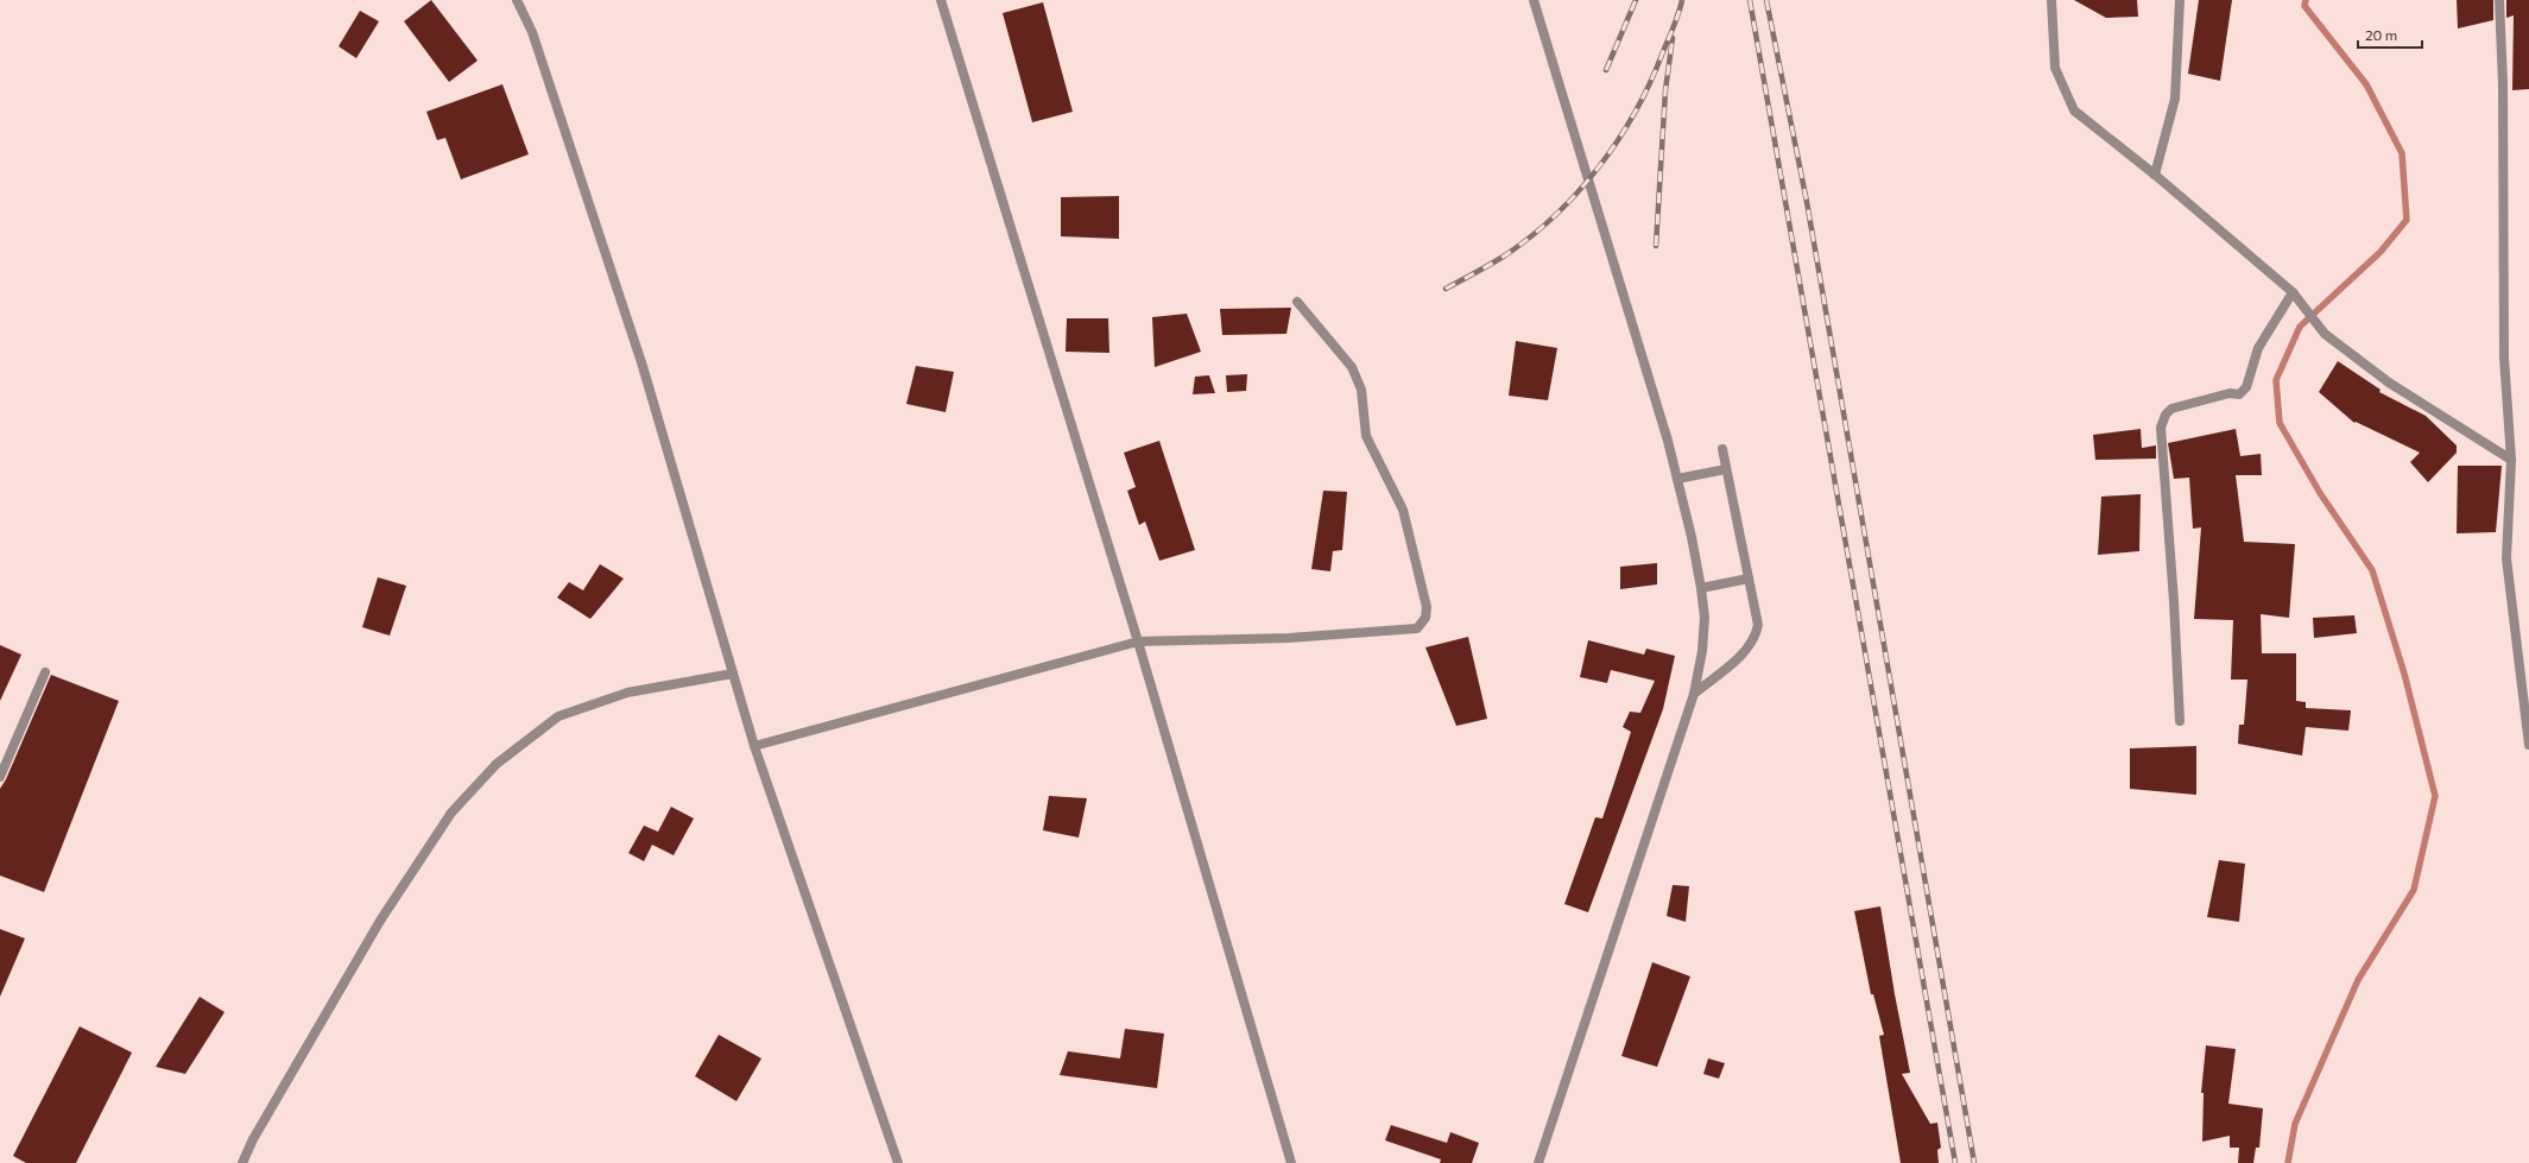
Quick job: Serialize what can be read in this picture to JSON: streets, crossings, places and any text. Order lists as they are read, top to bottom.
{
  "scale_bar": "20 m"
}
